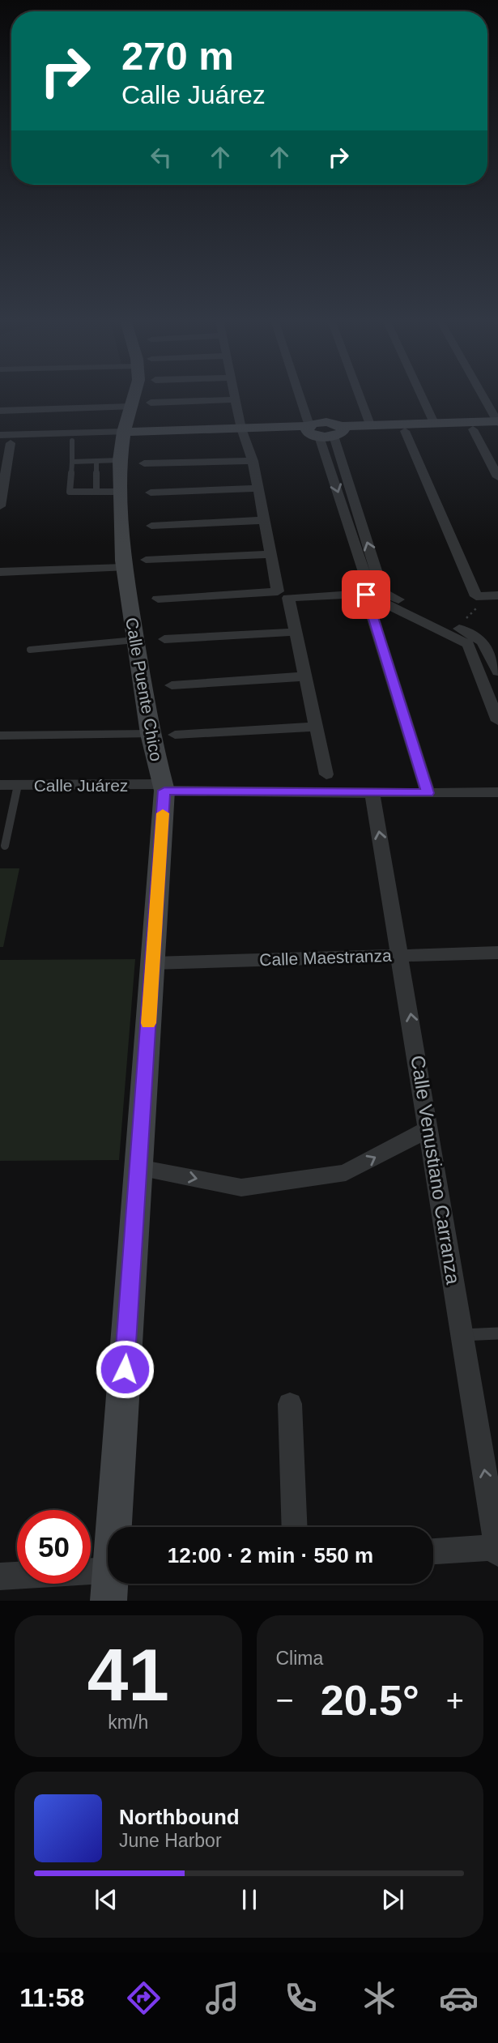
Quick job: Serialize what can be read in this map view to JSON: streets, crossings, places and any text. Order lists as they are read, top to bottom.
{
  "streets": {
    "main road": ["Calle Puente Chico"],
    "street": ["Calle Juárez", "Calle Maestranza", "Calle Venustiano Carranza"]
  },
  "crossings": [
    ["Calle Puente Chico", "Calle Juárez"],
    ["Calle Puente Chico", "Calle Maestranza"],
    ["Calle Juárez", "Calle Venustiano Carranza"],
    ["Calle Maestranza", "Calle Venustiano Carranza"]
  ],
  "one_way": ["Calle Venustiano Carranza"],
  "page": {
    "turn": ["270 m", "Calle Juárez"],
    "limit": "50",
    "trip": "12:00 · 2 min · 550 m",
    "tile": [
      ["41", "km/h"],
      "Clima"
    ],
    "heat": ["−", "20.5°", "+"],
    "song": ["Northbound", "June Harbor"],
    "tabs": "11:58"
  }
}
